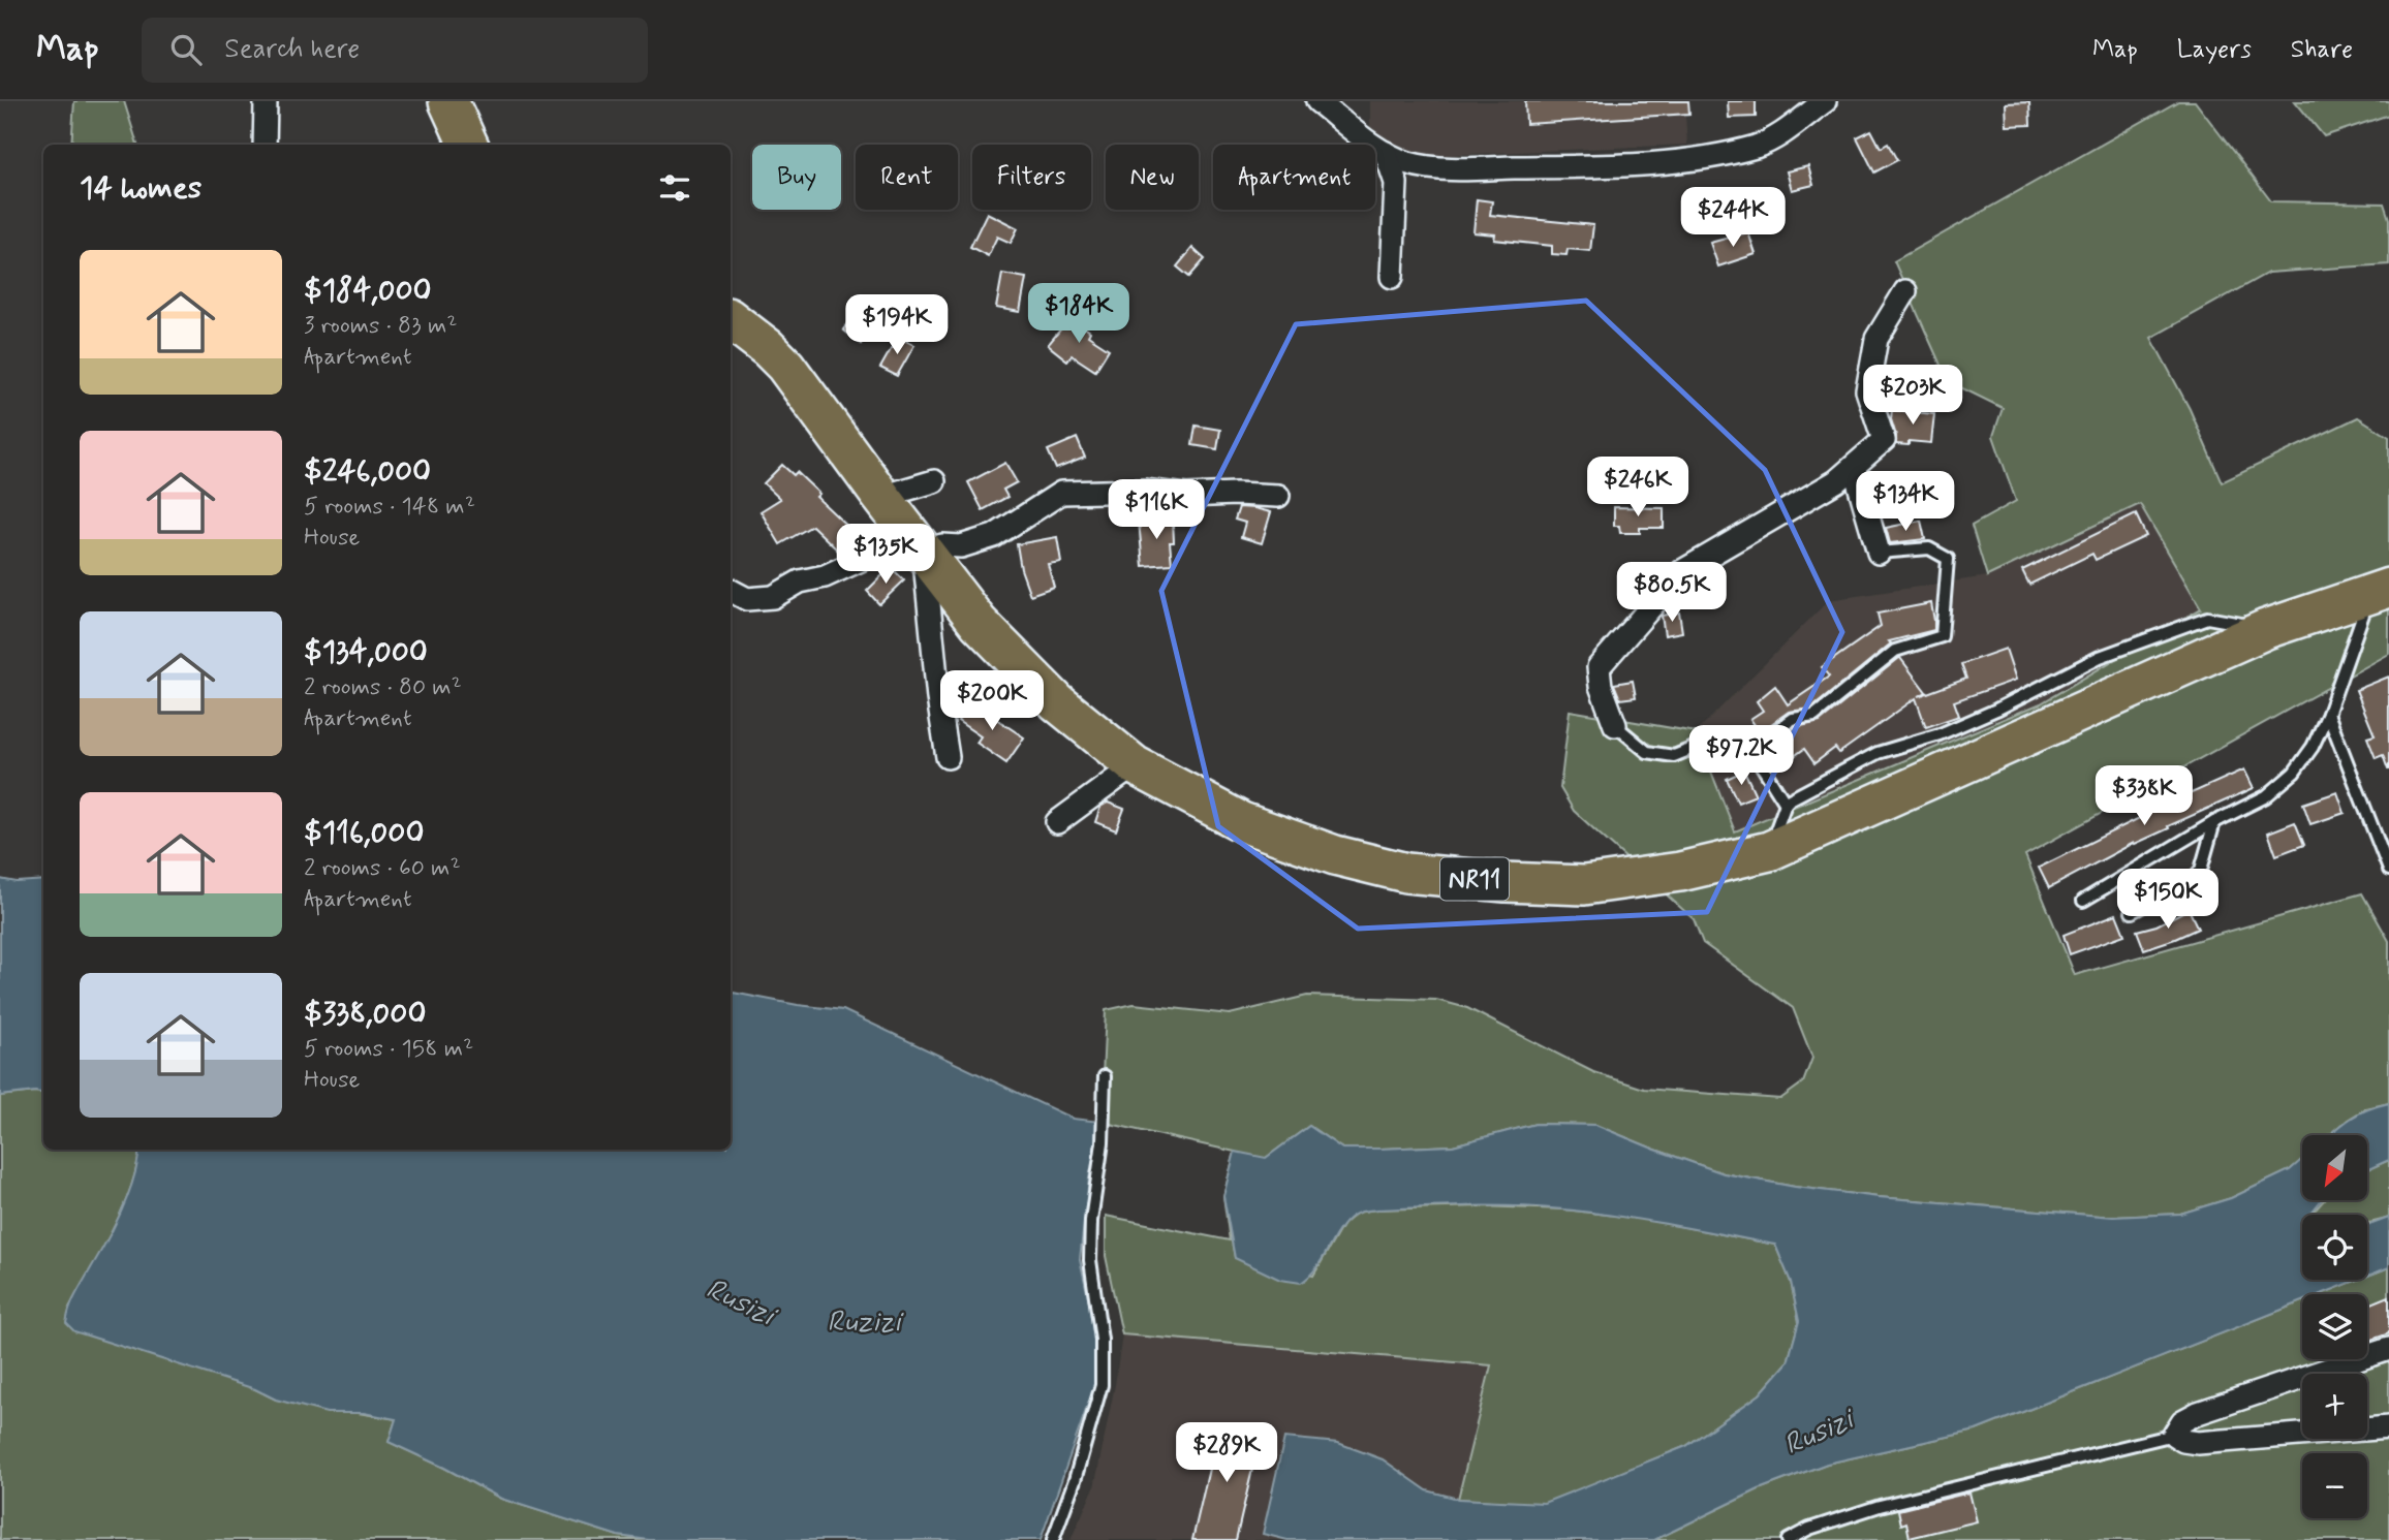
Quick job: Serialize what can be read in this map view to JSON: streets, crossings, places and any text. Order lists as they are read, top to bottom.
{
  "streets": {
    "highway": ["NR11"]
  },
  "water": ["Rusizi", "Ruzizi"],
  "north": "bottom left",
  "page": {
    "header": "Map",
    "search": "Search here",
    "nav": ["Map", "Layers", "Share"],
    "chip": [
      "Buy",
      "Rent",
      "Filters",
      "New",
      "Apartment"
    ],
    "heading": "14 homes",
    "price": [
      "$244K",
      "$184K",
      "$194K",
      "$203K",
      "$246K",
      "$134K",
      "$116K",
      "$135K",
      "$80.5K",
      "$200K",
      "$97.2K",
      "$338K",
      "$150K",
      "$289K"
    ],
    "list": [
      {
        "name": "$184,000",
        "note": "3 rooms · 83 m² · Apartment"
      },
      {
        "name": "$246,000",
        "note": "5 rooms · 148 m² · House"
      },
      {
        "name": "$134,000",
        "note": "2 rooms · 80 m² · Apartment"
      },
      {
        "name": "$116,000",
        "note": "2 rooms · 60 m² · Apartment"
      },
      {
        "name": "$338,000",
        "note": "5 rooms · 158 m² · House"
      }
    ],
    "map_buttons": ["+", "−"]
  }
}
